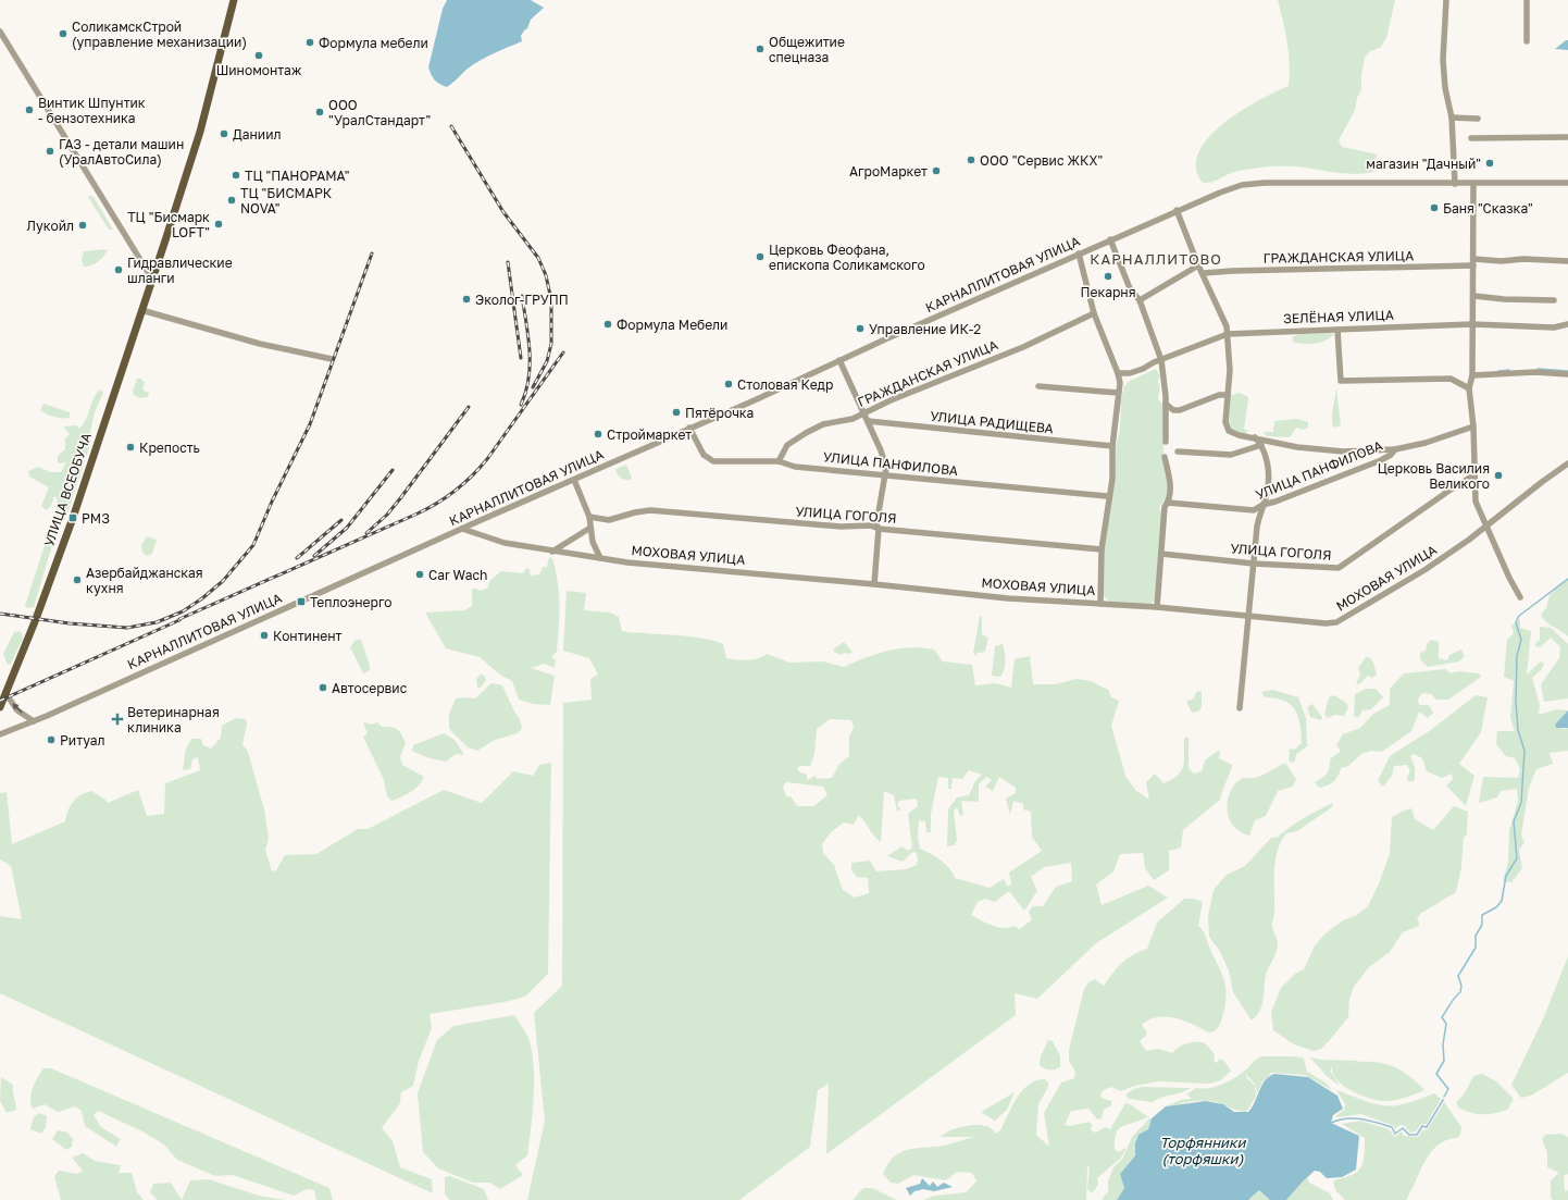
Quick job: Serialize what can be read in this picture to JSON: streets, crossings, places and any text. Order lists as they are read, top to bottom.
{
  "streets": {
    "main road": ["УЛИЦА ВСЕОБУЧА"],
    "street": [
      "ГРАЖДАНСКАЯ УЛИЦА",
      "КАРНАЛЛИТОВАЯ УЛИЦА",
      "ЗЕЛЁНАЯ УЛИЦА",
      "УЛИЦА РАДИЩЕВА",
      "УЛИЦА ПАНФИЛОВА",
      "УЛИЦА ГОГОЛЯ",
      "МОХОВАЯ УЛИЦА"
    ]
  },
  "crossings": [
    ["ГРАЖДАНСКАЯ УЛИЦА", "УЛИЦА ПАНФИЛОВА"],
    ["КАРНАЛЛИТОВАЯ УЛИЦА", "УЛИЦА ПАНФИЛОВА"],
    ["КАРНАЛЛИТОВАЯ УЛИЦА", "МОХОВАЯ УЛИЦА"]
  ],
  "districts": ["КАРНАЛЛИТОВО"],
  "water": ["Торфянники (торфяшки)"],
  "places": {
    "other": [
      "СоликамскСтрой (управление механизации)",
      "Формула мебели",
      "Общежитие спецназа",
      "Шиномонтаж",
      "Винтик Шпунтик - бензотехника",
      "ООО \"УралСтандарт\"",
      "Даниил",
      "ГАЗ - детали машин (УралАвтоСила)",
      "ООО \"Сервис ЖКХ\"",
      "магазин \"Дачный\"",
      "АгроМаркет",
      "ТЦ \"ПАНОРАМА\"",
      "ТЦ \"БИСМАРК NOVA\"",
      "Баня \"Сказка\"",
      "ТЦ \"Бисмарк LOFT\"",
      "Лукойл",
      "Церковь Феофана, епископа Соликамского",
      "Гидравлические шланги",
      "Пекарня",
      "Эколог-ГРУПП",
      "Формула Мебели",
      "Управление ИК-2",
      "Столовая Кедр",
      "Пятёрочка",
      "Строймаркет",
      "Крепость",
      "Церковь Василия Великого",
      "Car Wach",
      "Азербайджанская кухня",
      "Континент",
      "Автосервис",
      "Ритуал"
    ],
    "transit": ["РМЗ", "Теплоэнерго"],
    "health": ["Ветеринарная клиника"]
  }
}
